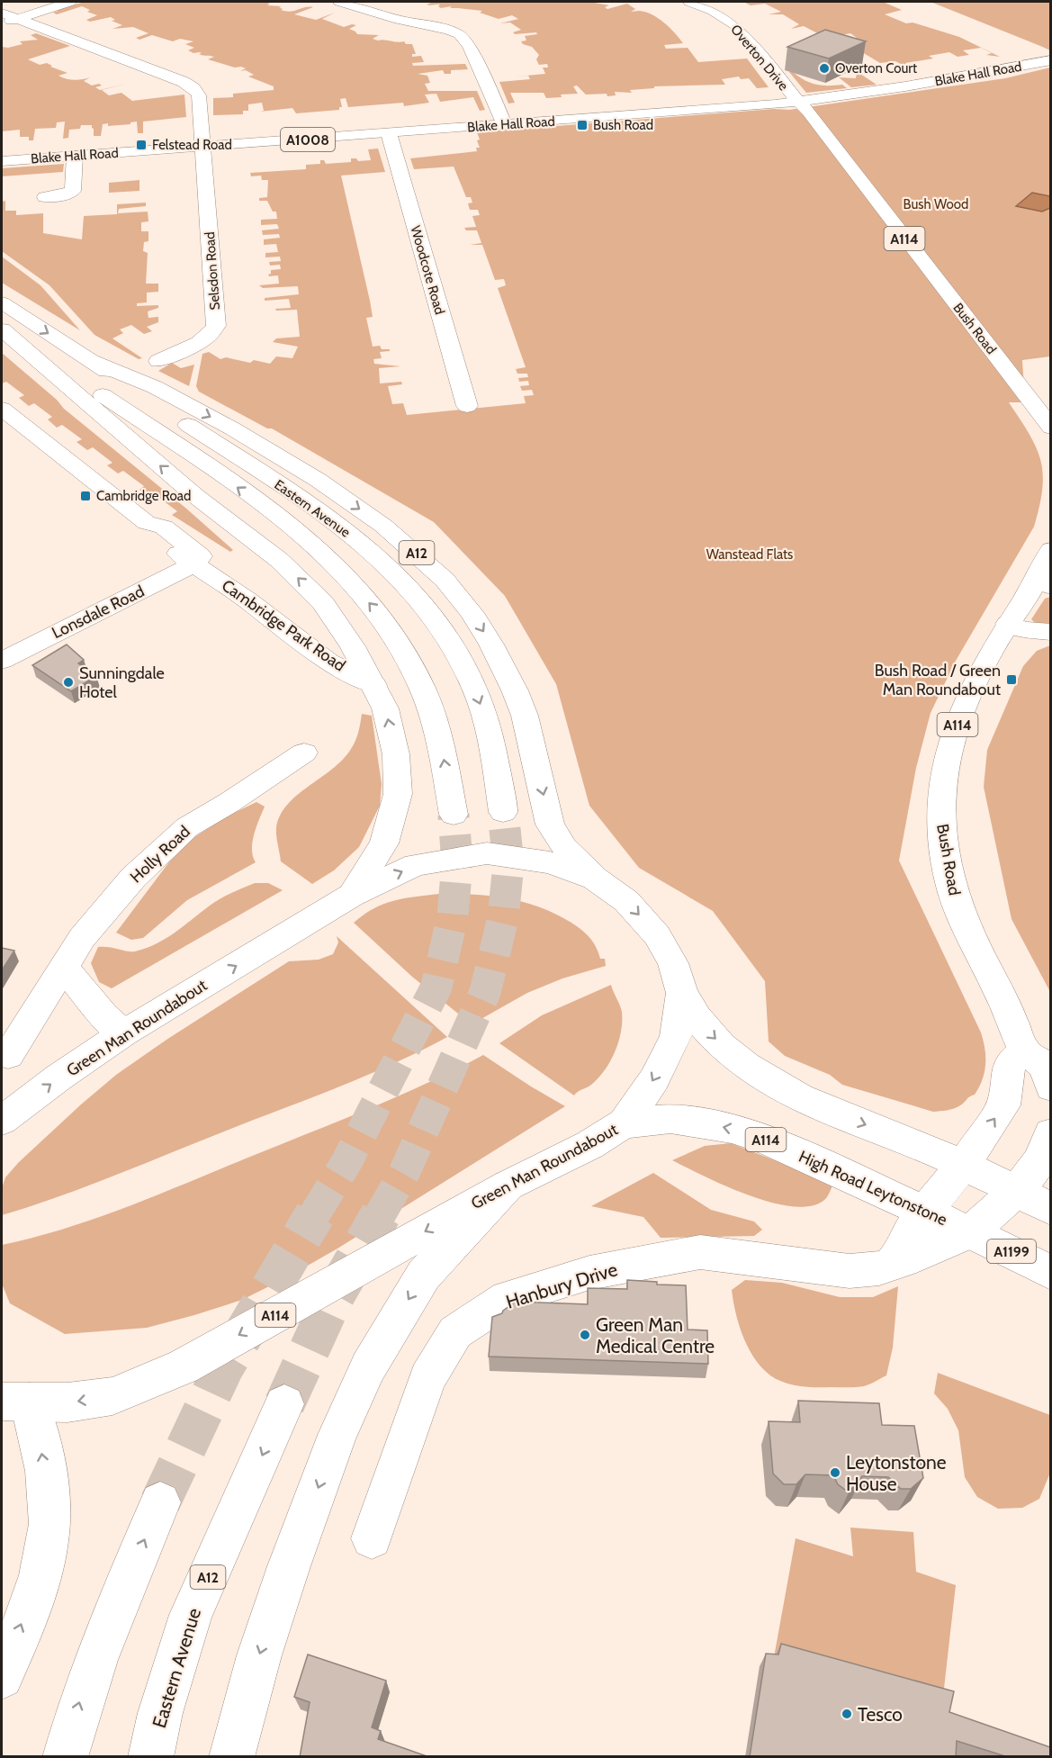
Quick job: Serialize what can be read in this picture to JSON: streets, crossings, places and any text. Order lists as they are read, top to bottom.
{
  "streets": {
    "main road": [
      "Overton Drive",
      "Blake Hall Road",
      "A1008",
      "A114",
      "Woodcote Road",
      "Selsdon Road",
      "Bush Road",
      "Eastern Avenue",
      "A12",
      "Lonsdale Road",
      "Cambridge Park Road",
      "Holly Road",
      "Green Man Roundabout",
      "High Road Leytonstone",
      "A1199",
      "Hanbury Drive"
    ]
  },
  "crossings": [
    ["Overton Drive", "Blake Hall Road"],
    ["Overton Drive", "Bush Road"],
    ["Blake Hall Road", "Woodcote Road"],
    ["Blake Hall Road", "Selsdon Road"],
    ["Blake Hall Road", "Bush Road"],
    ["A114", "Green Man Roundabout"],
    ["Eastern Avenue", "A12"],
    ["A12", "Green Man Roundabout"],
    ["Lonsdale Road", "Cambridge Park Road"],
    ["Green Man Roundabout", "High Road Leytonstone"],
    ["High Road Leytonstone", "Hanbury Drive"]
  ],
  "parks": ["Bush Wood", "Wanstead Flats"],
  "places": {
    "other": [
      "Overton Court",
      "Sunningdale Hotel",
      "Green Man Medical Centre",
      "Leytonstone House",
      "Tesco"
    ],
    "transit": [
      "Bush Road",
      "Felstead Road",
      "Cambridge Road",
      "Bush Road / Green Man Roundabout"
    ]
  }
}
